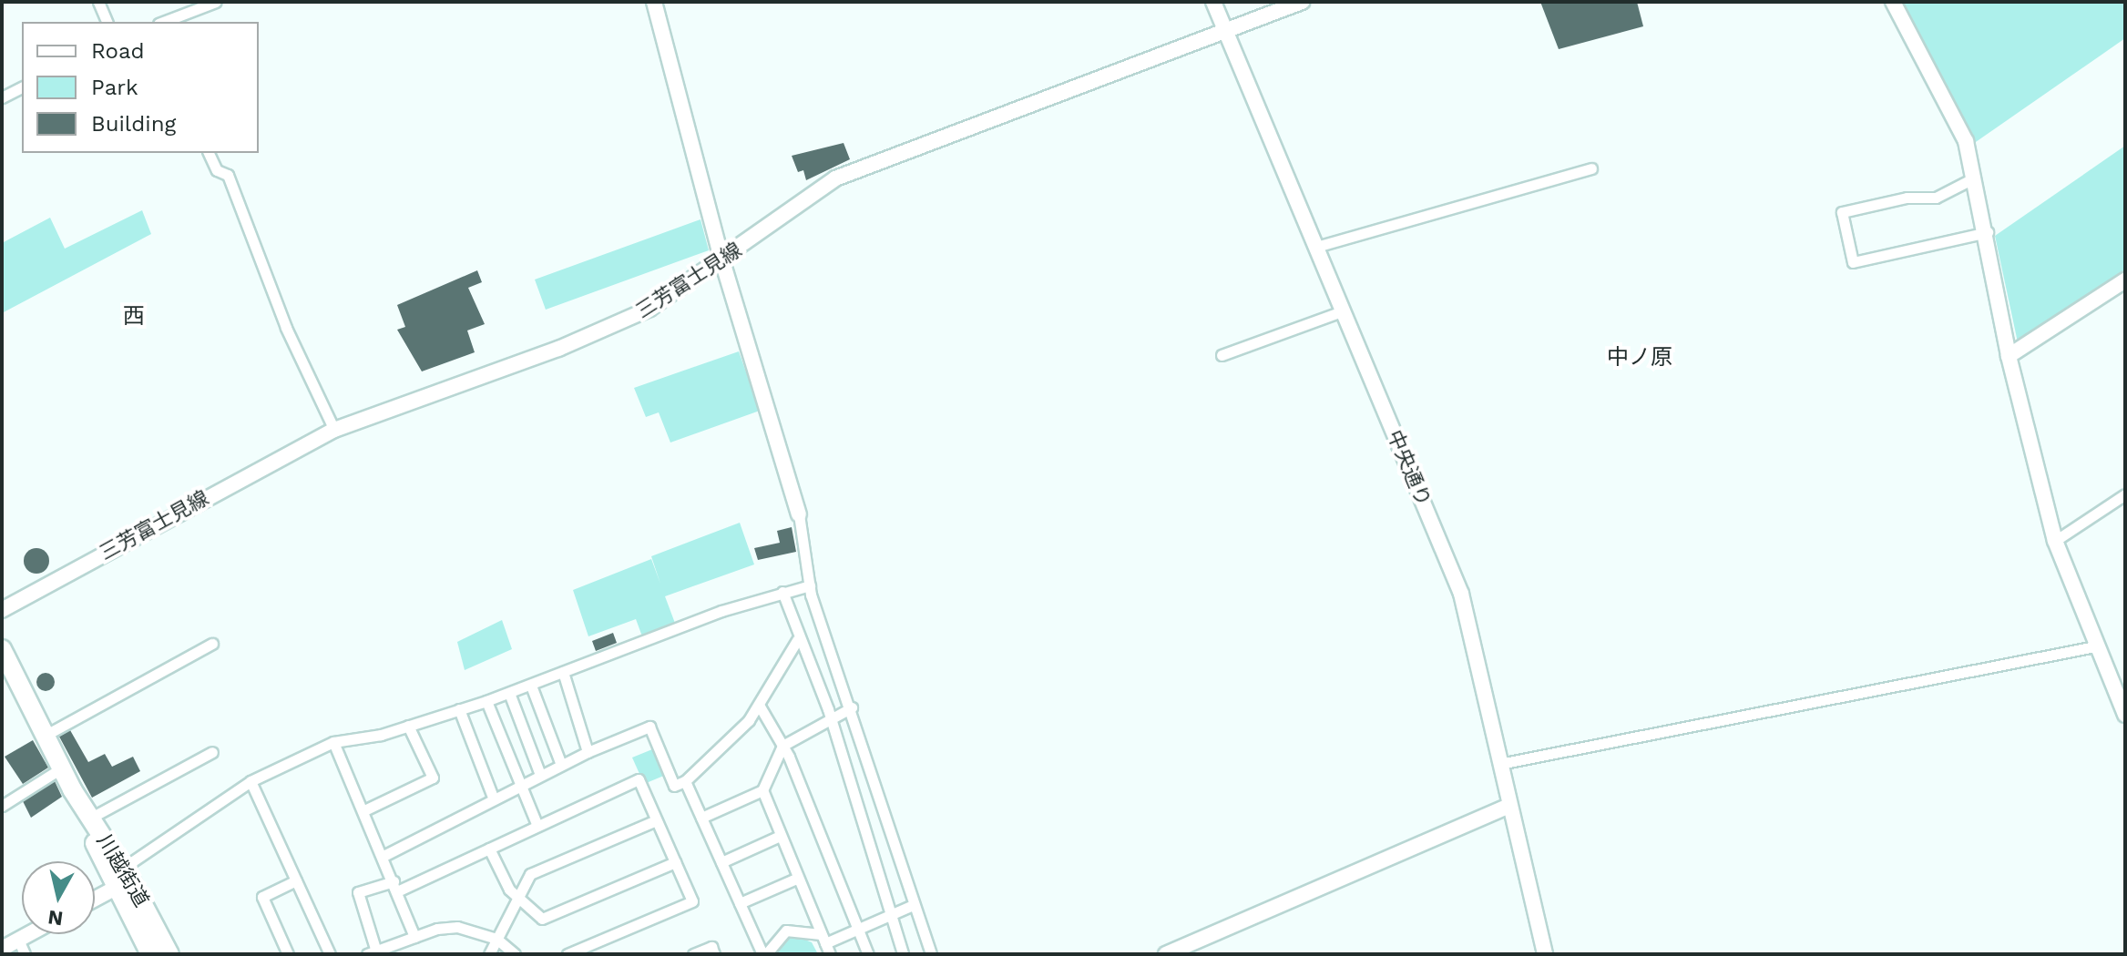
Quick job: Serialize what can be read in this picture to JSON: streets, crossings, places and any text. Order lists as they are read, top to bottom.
{
  "streets": {
    "highway": ["川越街道"],
    "street": ["三芳富士見線", "中央通り"]
  },
  "crossings": [
    ["三芳富士見線", "中央通り"]
  ],
  "districts": ["西", "中ノ原"],
  "legend": ["Road", "Park", "Building"],
  "north": "bottom"
}
